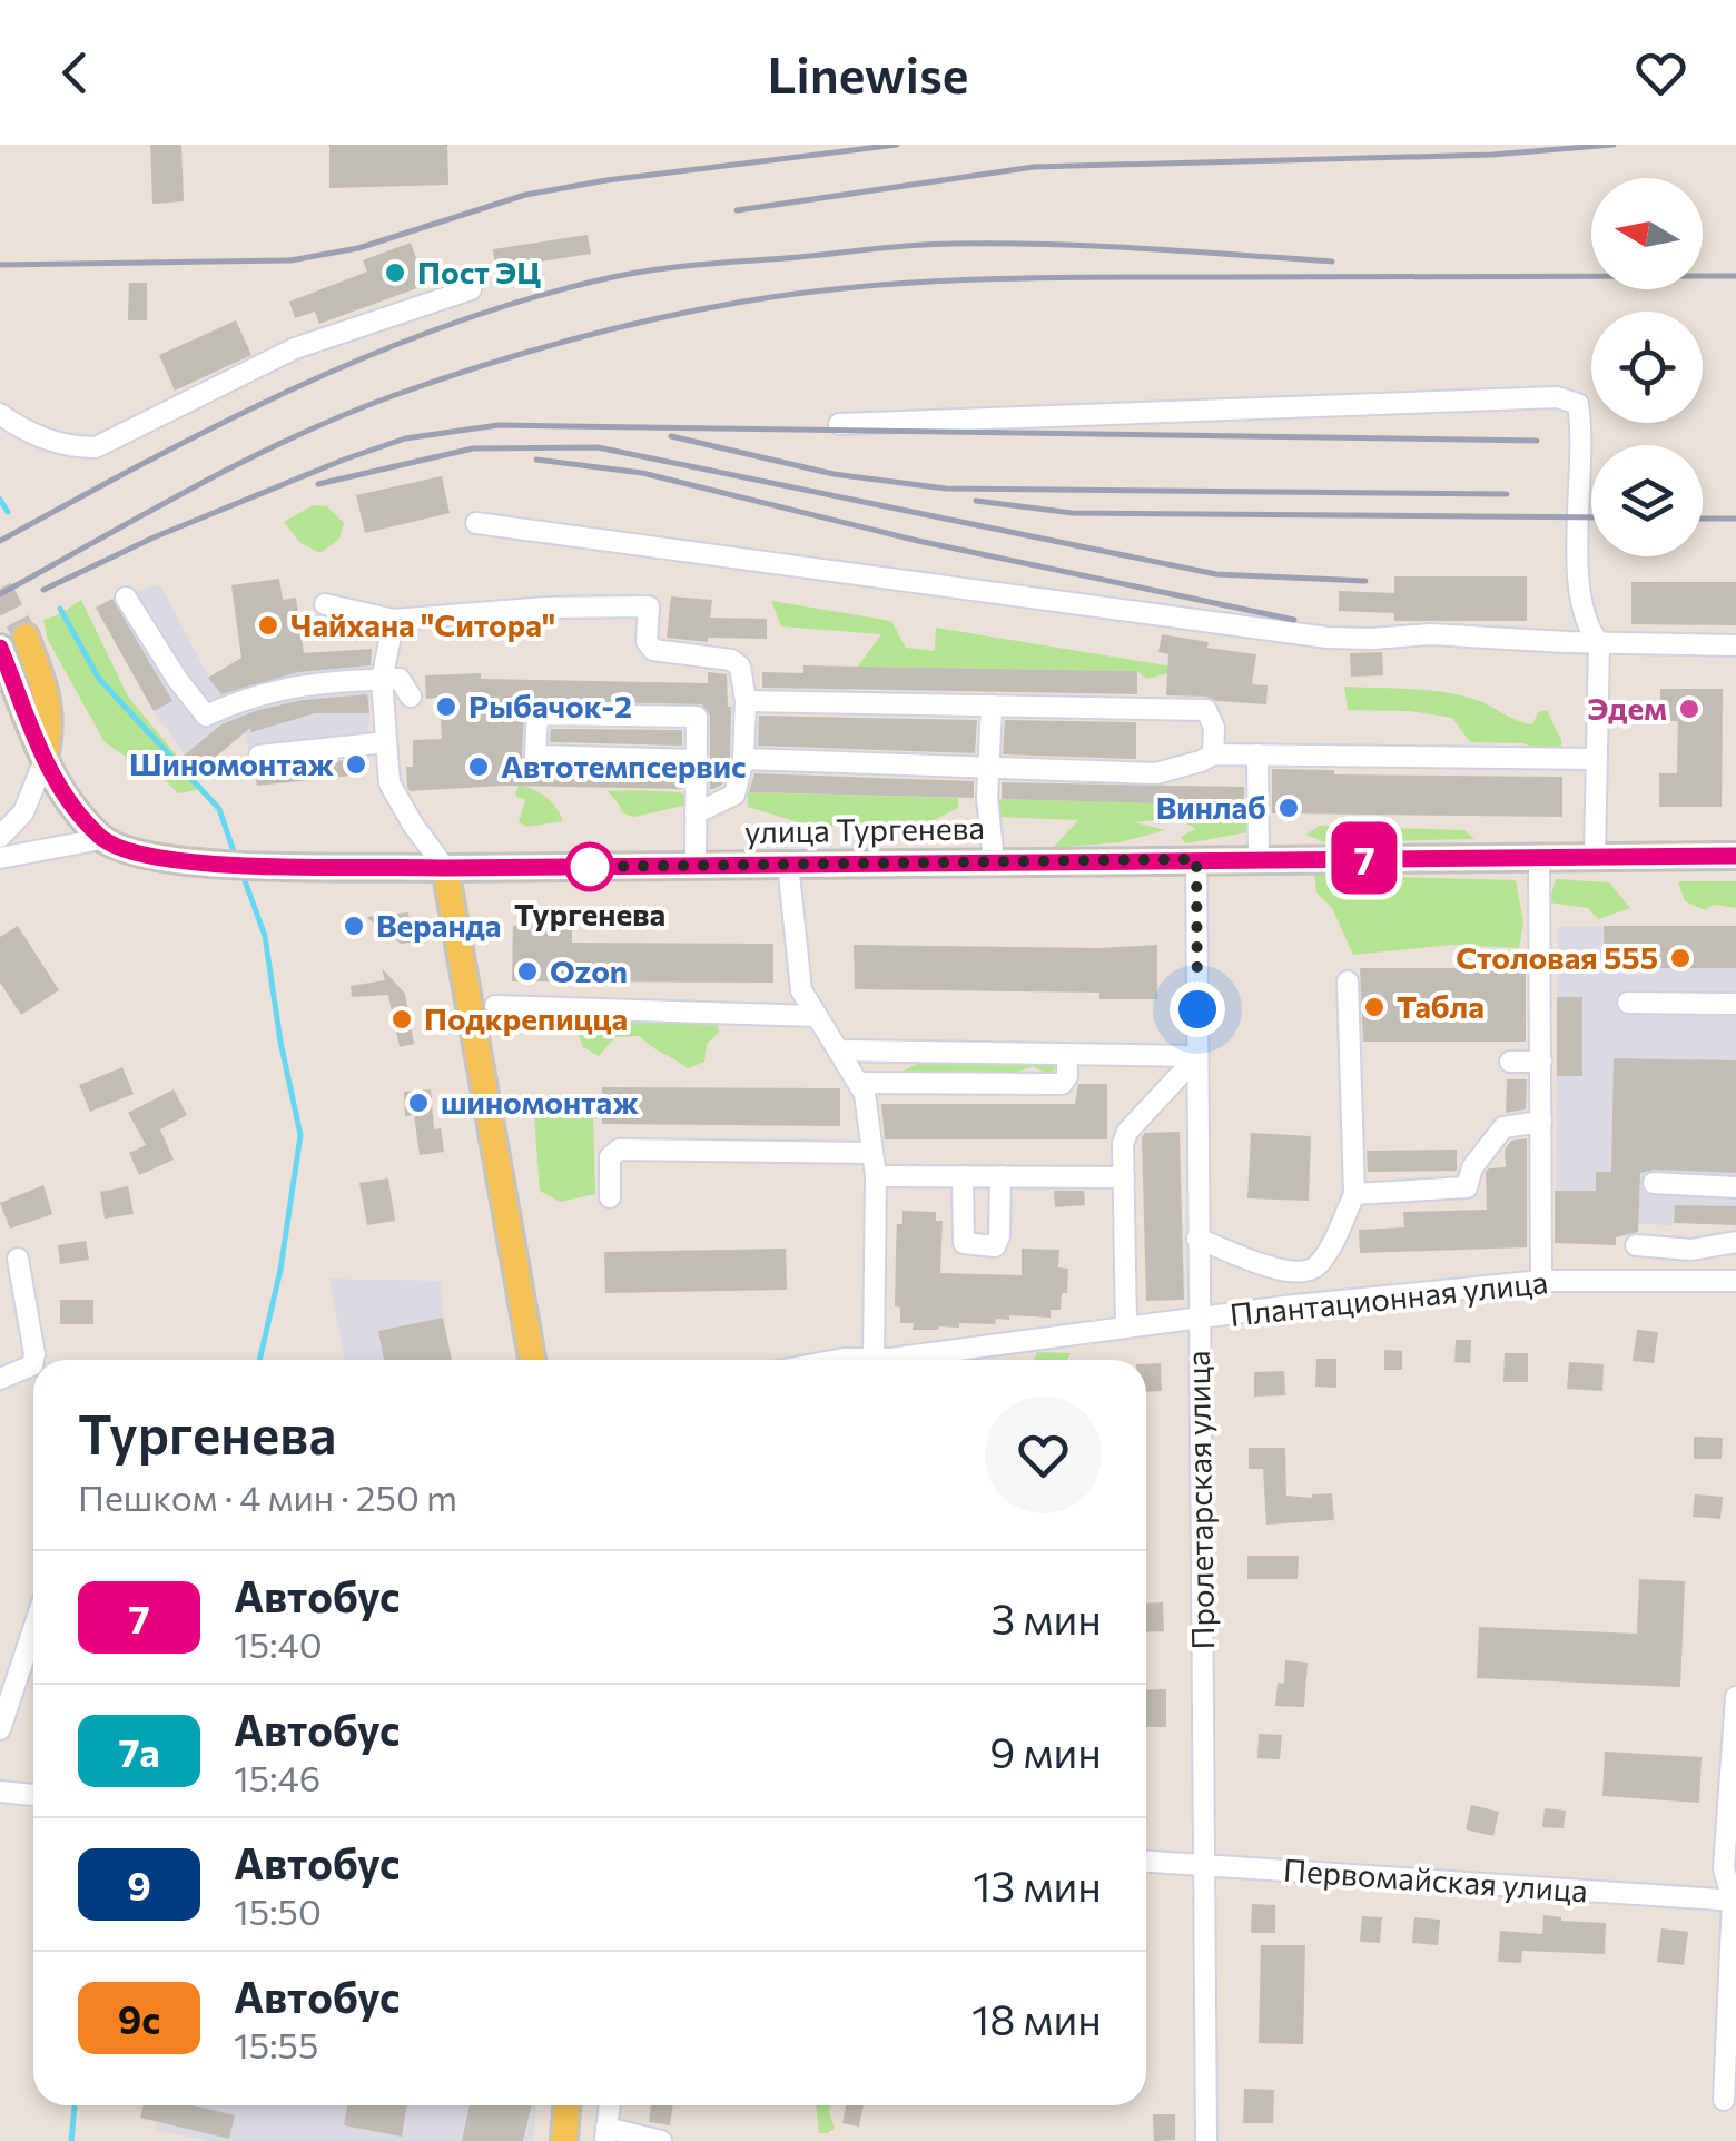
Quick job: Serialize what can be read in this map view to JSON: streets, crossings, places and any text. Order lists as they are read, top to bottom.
{
  "streets": {
    "main road": ["улица Тургенева"],
    "street": ["Плантационная улица", "Пролетарская улица", "Первомайская улица"]
  },
  "crossings": [
    ["улица Тургенева", "Пролетарская улица"],
    ["Плантационная улица", "Пролетарская улица"],
    ["Пролетарская улица", "Первомайская улица"]
  ],
  "places": [
    "Пост ЭЦ",
    "Чайхана \"Ситора\"",
    "Рыбачок-2",
    "Эдем",
    "Шиномонтаж",
    "Автотемпсервис",
    "Винлаб",
    "Тургенева",
    "Веранда",
    "Столовая 555",
    "Ozon",
    "Табла",
    "Подкрепицца",
    "шиномонтаж"
  ],
  "lines": ["bus line 7"],
  "north": "left",
  "page": {
    "header": "Linewise",
    "on_map": "7",
    "heading": ["Тургенева", "Пешком · 4 мин · 250 m"],
    "list": [
      {
        "mark": "7",
        "name": "Автобус",
        "note": "15:40",
        "value": "3 мин"
      },
      {
        "mark": "7а",
        "name": "Автобус",
        "note": "15:46",
        "value": "9 мин"
      },
      {
        "mark": "9",
        "name": "Автобус",
        "note": "15:50",
        "value": "13 мин"
      },
      {
        "mark": "9с",
        "name": "Автобус",
        "note": "15:55",
        "value": "18 мин"
      }
    ]
  }
}
